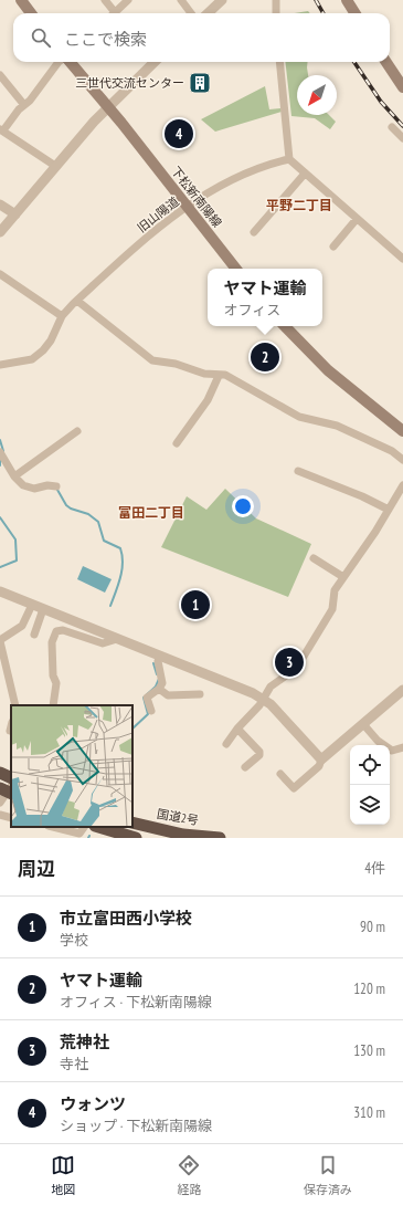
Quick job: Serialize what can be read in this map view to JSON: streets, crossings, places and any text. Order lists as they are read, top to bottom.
{
  "streets": {
    "highway": ["国道2号"],
    "main road": ["下松新南陽線"],
    "street": ["旧山陽道"]
  },
  "crossings": [
    ["下松新南陽線", "旧山陽道"]
  ],
  "districts": ["平野二丁目", "富田二丁目"],
  "places": {
    "building": ["三世代交流センター"]
  },
  "north": "bottom left",
  "page": {
    "search": "ここで検索",
    "pins": [
      "4",
      "2",
      "1",
      "3"
    ],
    "popup": ["ヤマト運輸", "オフィス"],
    "heading": ["周辺", "4件"],
    "list": [
      {
        "mark": "1",
        "name": "市立富田西小学校",
        "note": "学校",
        "value": "90 m"
      },
      {
        "mark": "2",
        "name": "ヤマト運輸",
        "note": "オフィス · 下松新南陽線",
        "value": "120 m"
      },
      {
        "mark": "3",
        "name": "荒神社",
        "note": "寺社",
        "value": "130 m"
      },
      {
        "mark": "4",
        "name": "ウォンツ",
        "note": "ショップ · 下松新南陽線",
        "value": "310 m"
      }
    ],
    "nav": ["地図", "経路", "保存済み"]
  }
}
